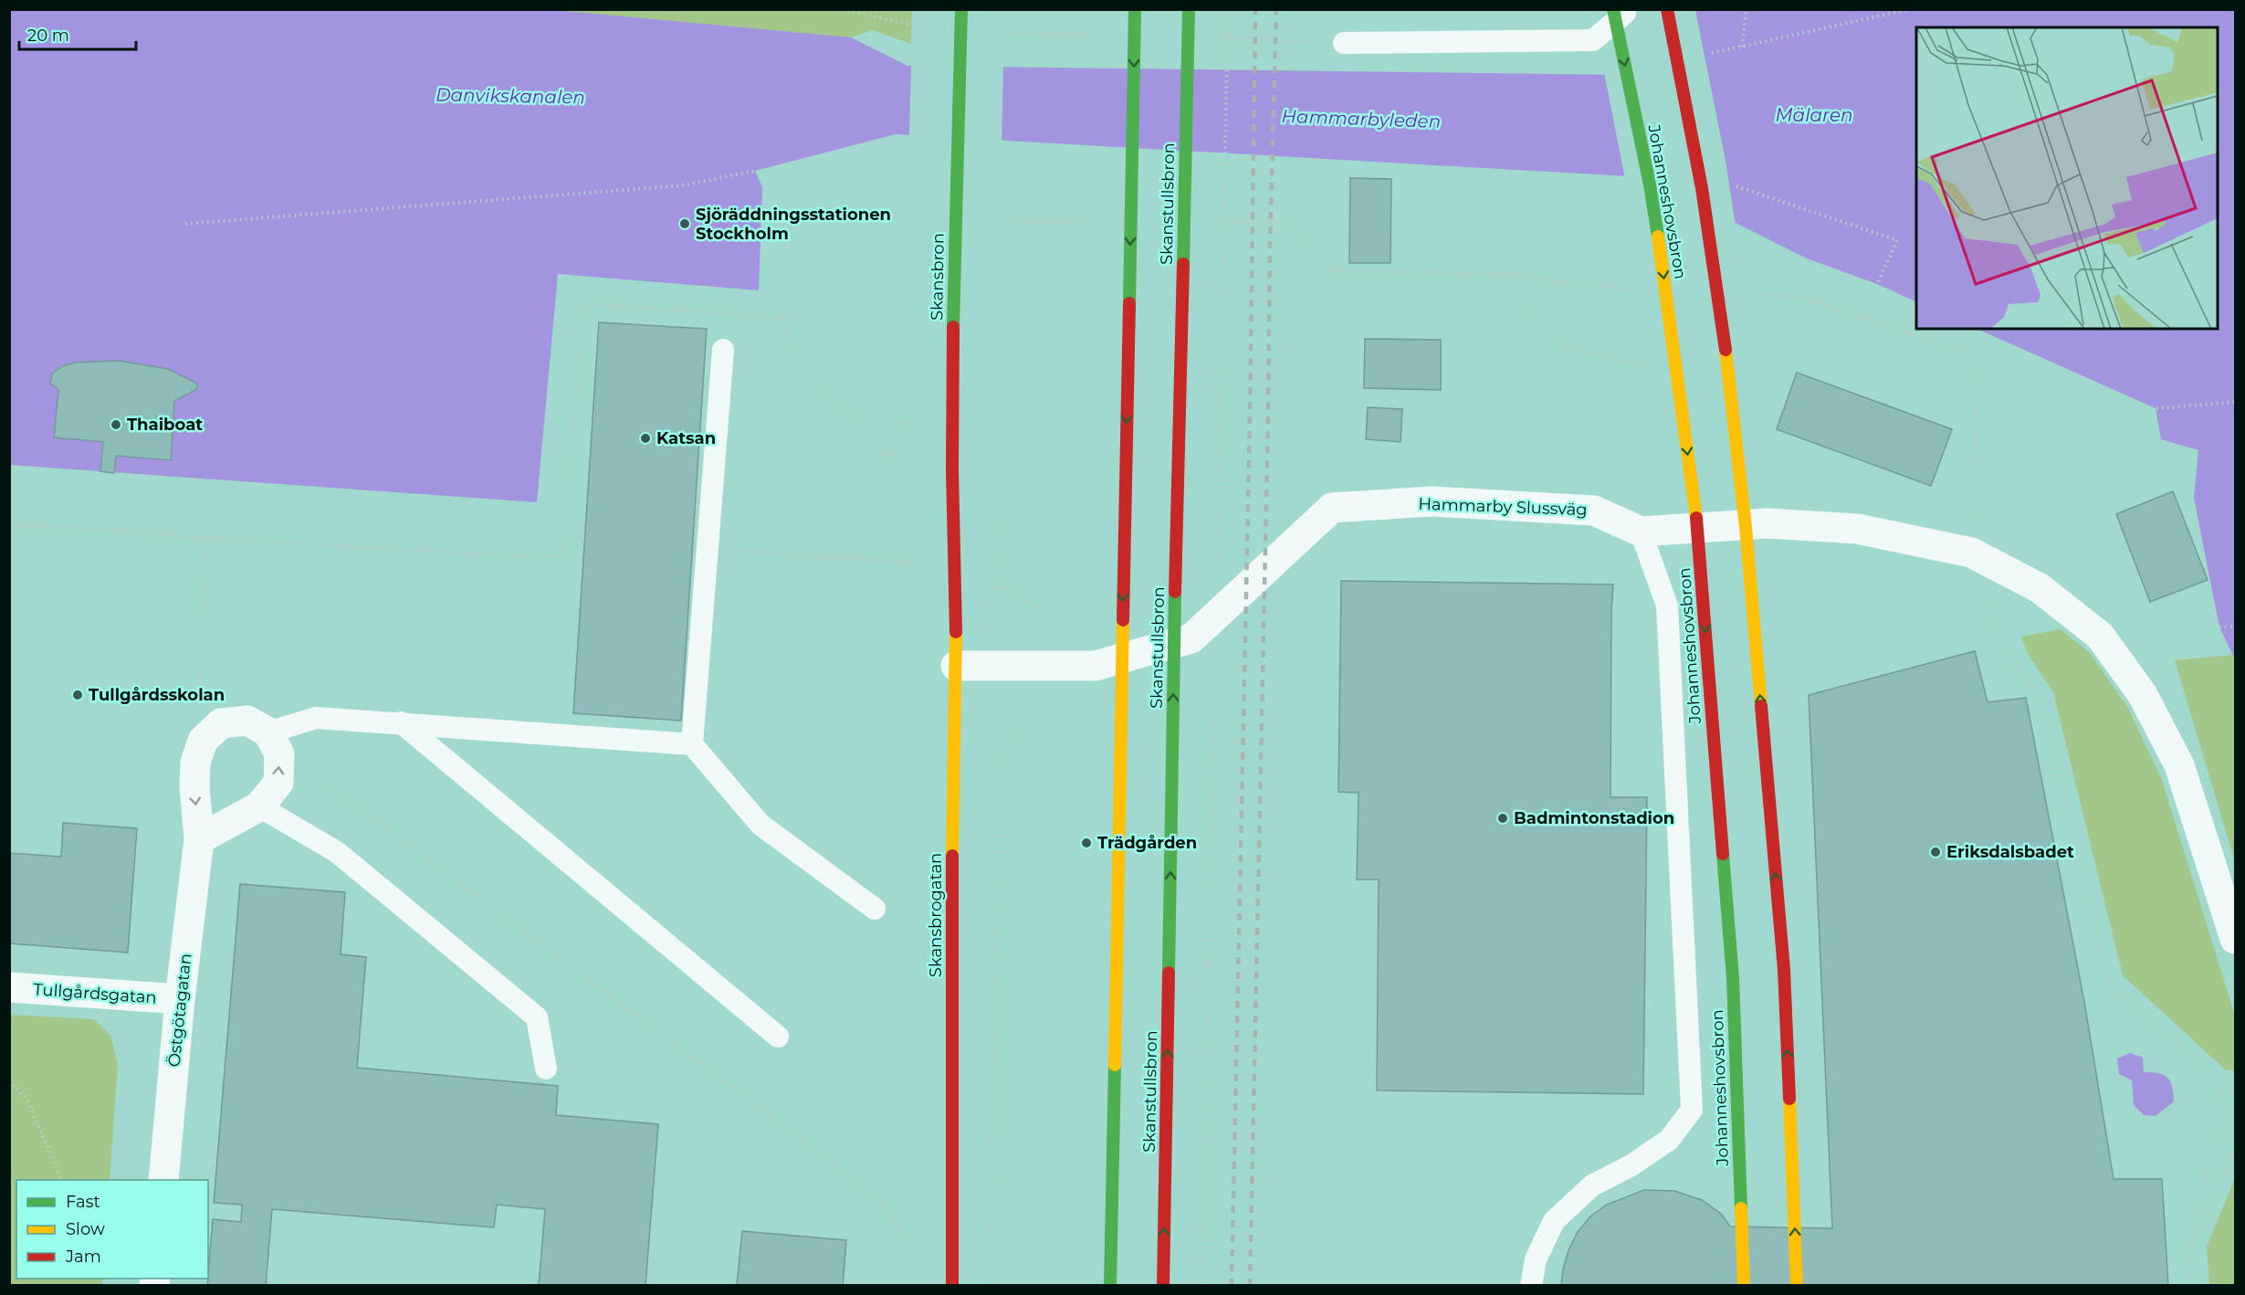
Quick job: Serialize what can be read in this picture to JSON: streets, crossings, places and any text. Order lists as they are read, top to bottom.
{
  "streets": {
    "main road": [
      "Johanneshovsbron",
      "Skanstullsbron",
      "Skansbron",
      "Skansbrogatan"
    ],
    "street": ["Hammarby Slussväg", "Tullgårdsgatan", "Östgötagatan"]
  },
  "crossings": [
    ["Skansbron", "Skansbrogatan"],
    ["Hammarby Slussväg", "Skansbrogatan"],
    ["Tullgårdsgatan", "Östgötagatan"]
  ],
  "water": ["Danvikskanalen", "Mälaren", "Hammarbyleden"],
  "places": [
    "Sjöräddningsstationen Stockholm",
    "Thaiboat",
    "Katsan",
    "Tullgårdsskolan",
    "Badmintonstadion",
    "Trädgården",
    "Eriksdalsbadet"
  ],
  "legend": ["Fast", "Slow", "Jam"],
  "scale_bar": "20 m"
}
